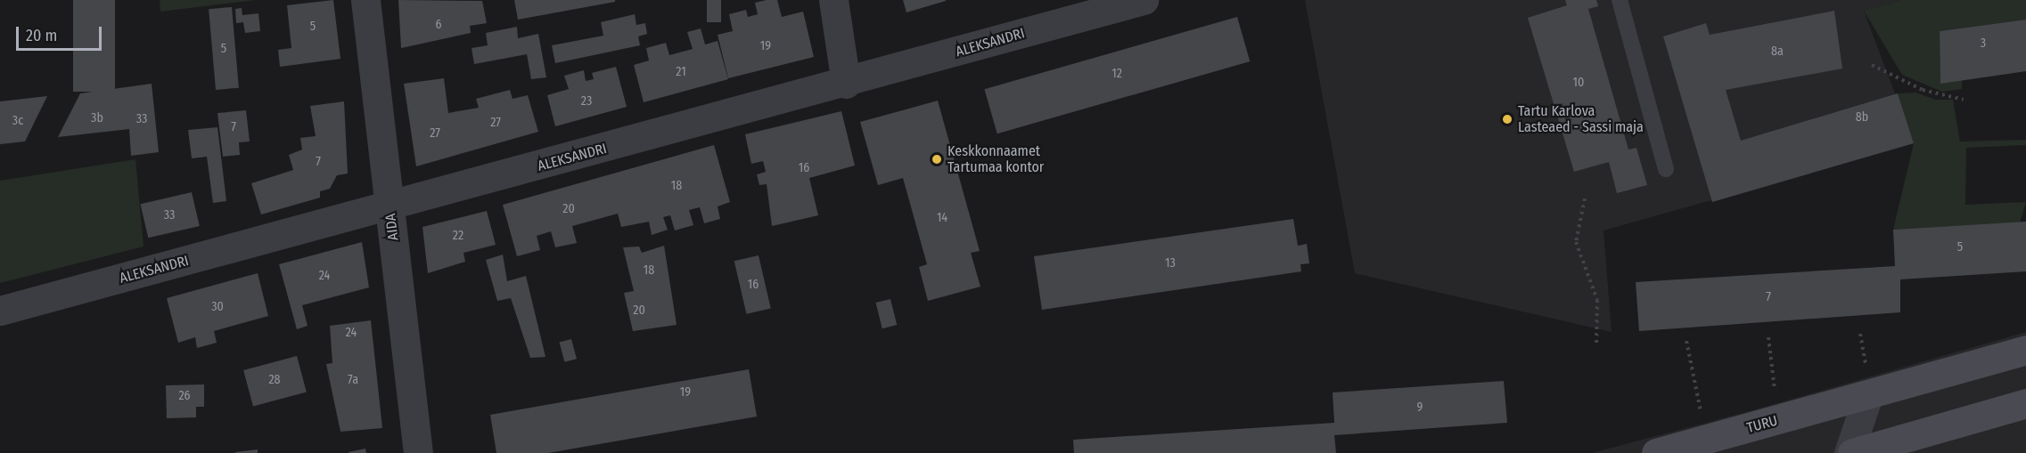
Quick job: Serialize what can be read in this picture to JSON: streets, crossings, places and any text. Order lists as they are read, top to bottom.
{
  "streets": {
    "main road": ["TURU"],
    "street": ["ALEKSANDRI", "AIDA"]
  },
  "crossings": [
    ["ALEKSANDRI", "AIDA"]
  ],
  "places": ["Tartu Karlova Lasteaed - Sassi maja", "Keskkonnaamet Tartumaa kontor"],
  "house_numbers": [
    "6",
    "5",
    "3",
    "19",
    "5",
    "8a",
    "21",
    "12",
    "10",
    "23",
    "8b",
    "3b",
    "33",
    "3c",
    "27",
    "7",
    "27",
    "7",
    "16",
    "18",
    "20",
    "33",
    "14",
    "22",
    "5",
    "13",
    "18",
    "24",
    "16",
    "7",
    "30",
    "20",
    "24",
    "28",
    "7a",
    "19",
    "26",
    "9"
  ],
  "scale_bar": "20 m"
}
